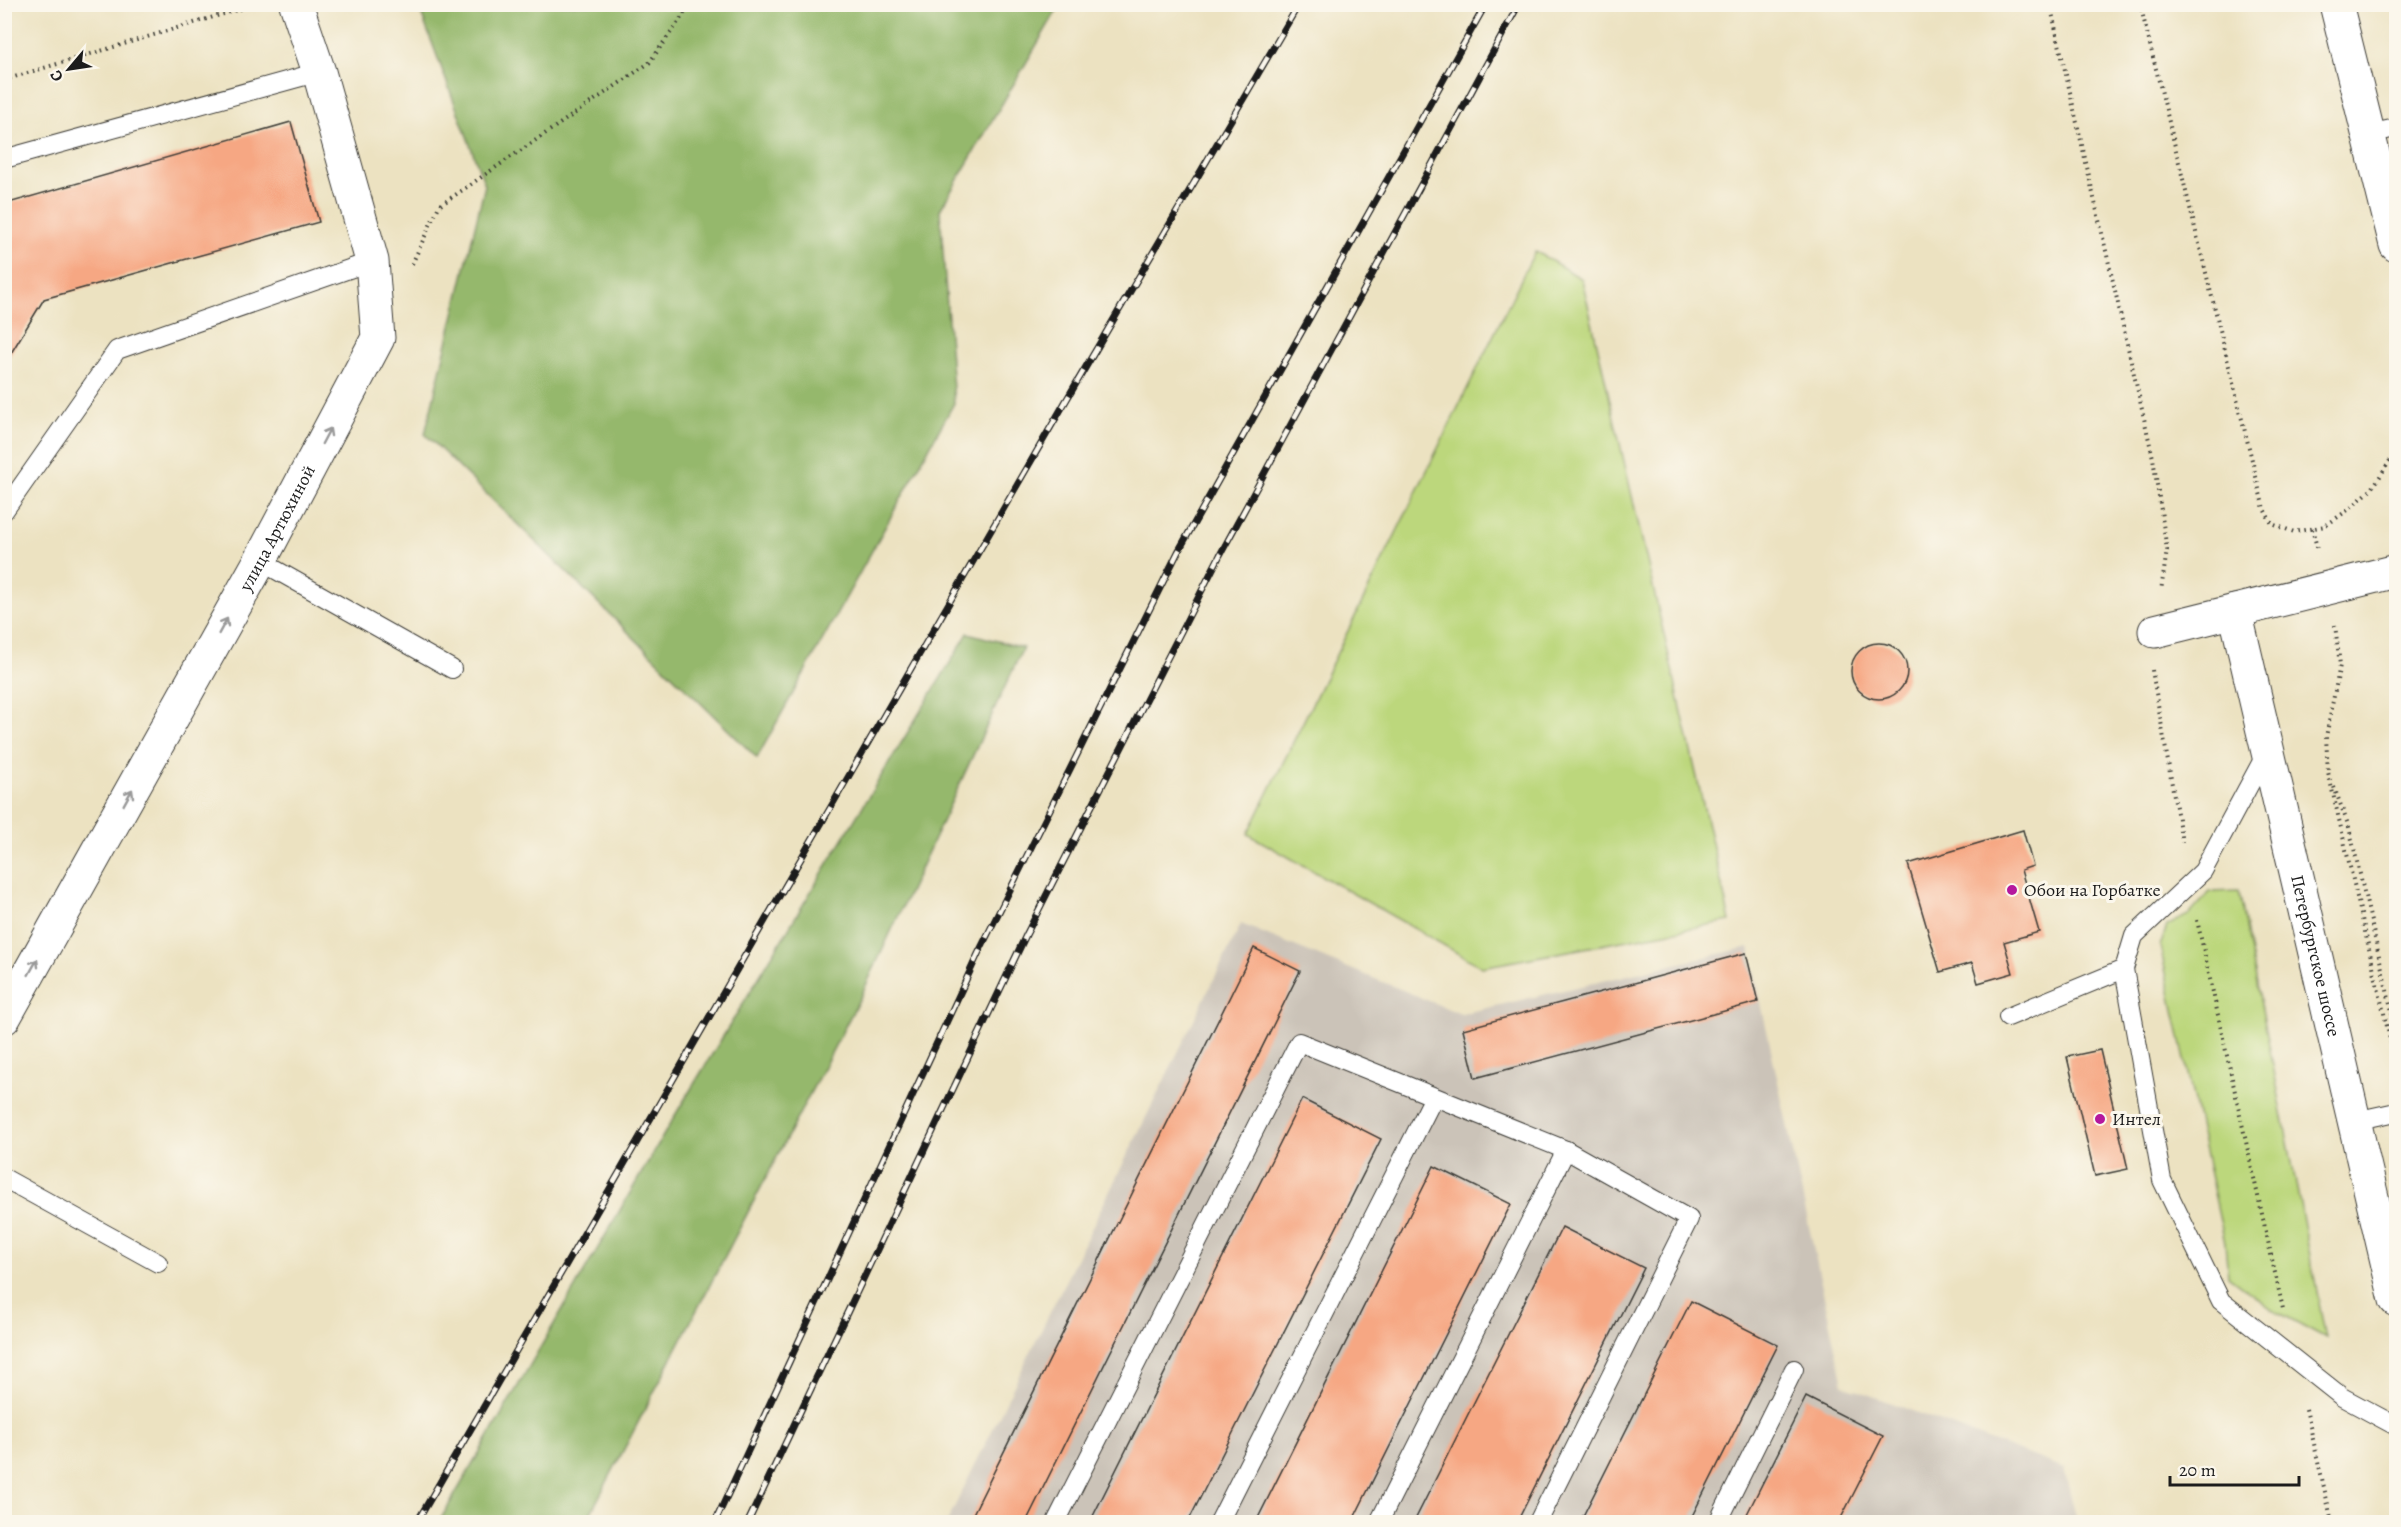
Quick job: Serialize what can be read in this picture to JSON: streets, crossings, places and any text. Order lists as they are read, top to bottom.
{
  "streets": {
    "street": ["улица Артюхиной", "Петербургское шоссе"]
  },
  "one_way": ["улица Артюхиной"],
  "places": ["Обои на Горбатке", "Интел"],
  "scale_bar": "20 m",
  "north": "bottom left"
}
